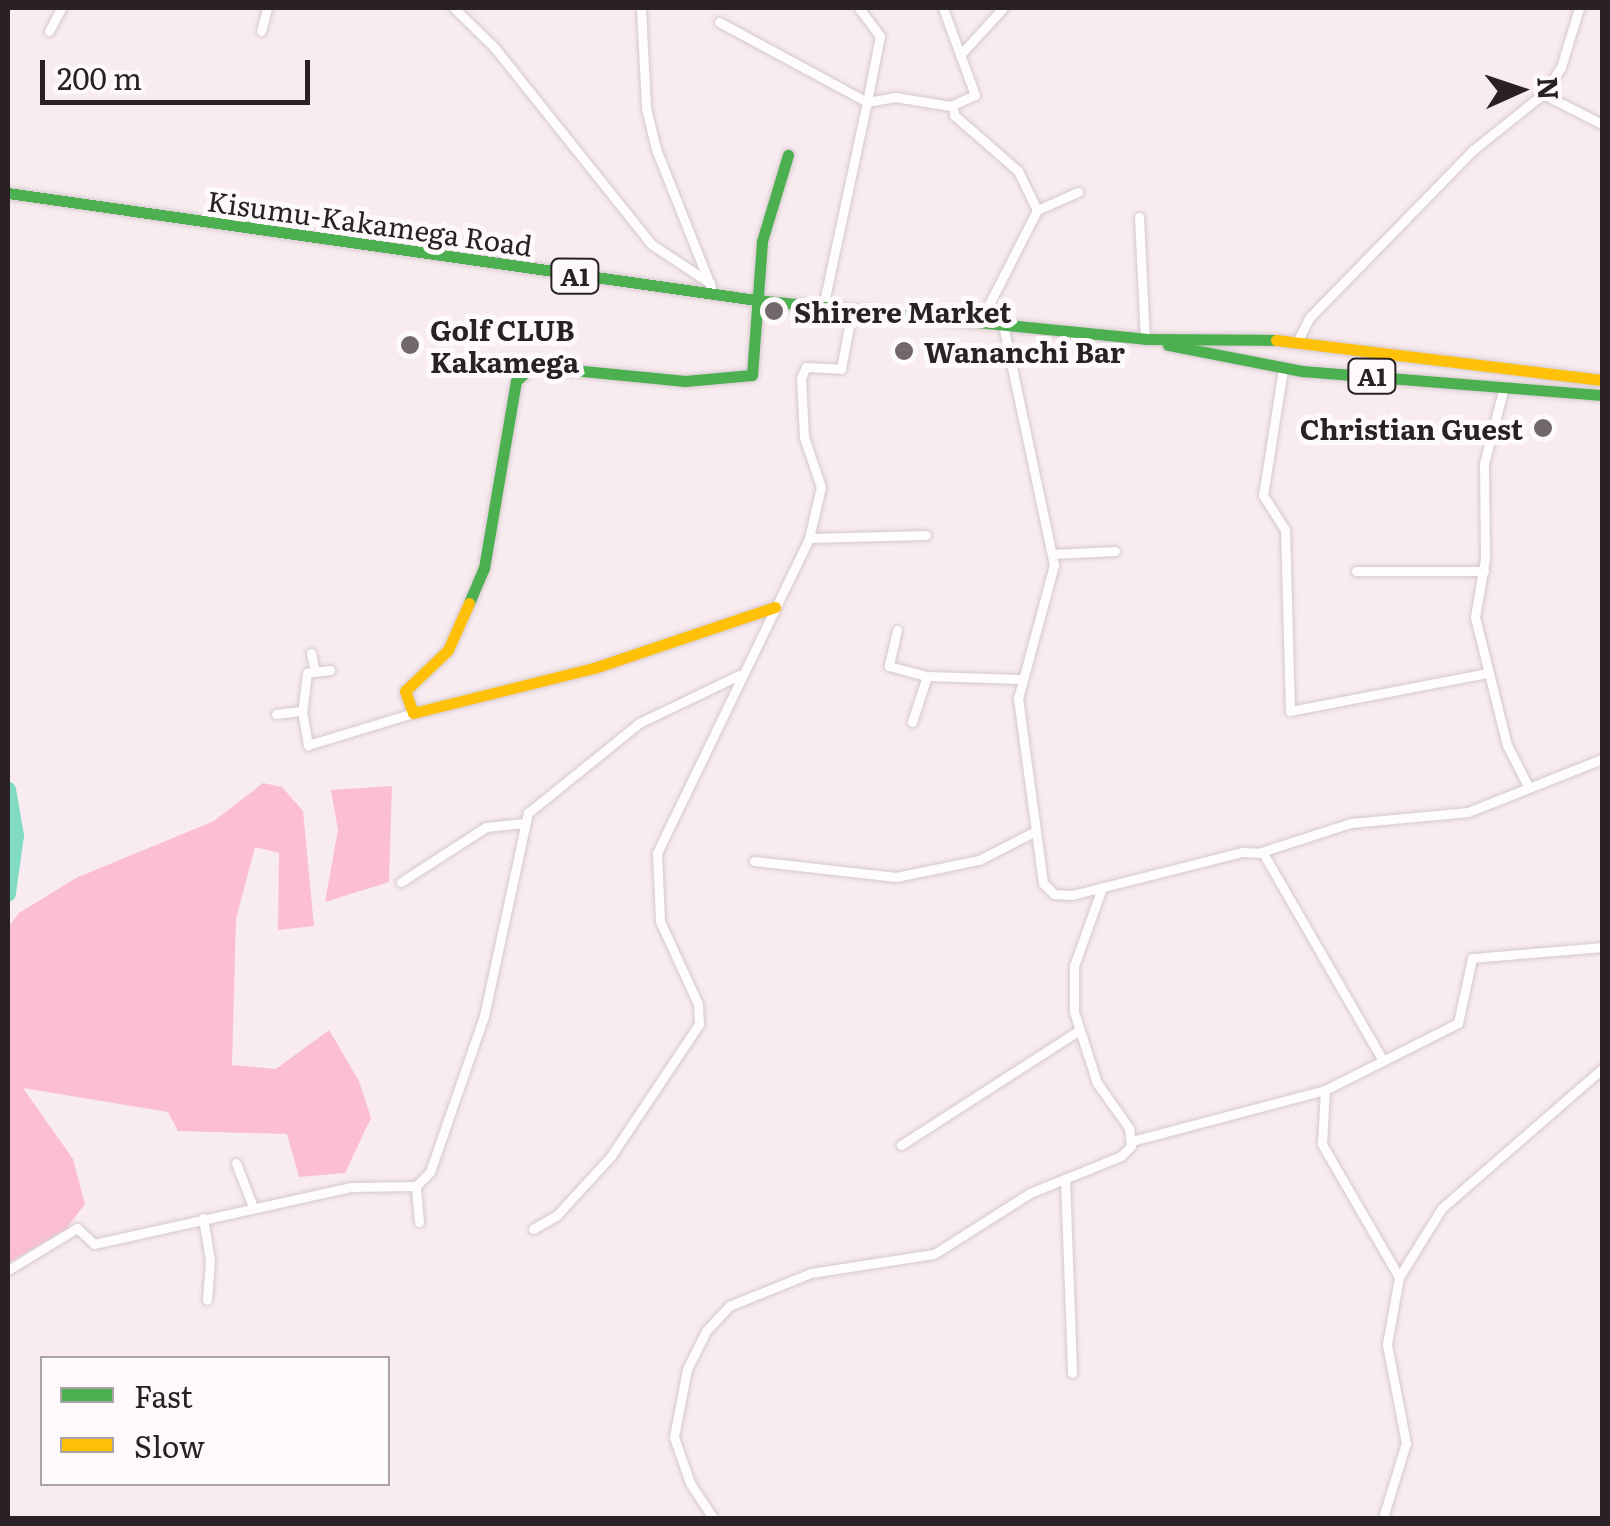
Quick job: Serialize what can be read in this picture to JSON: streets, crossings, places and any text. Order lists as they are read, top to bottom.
{
  "streets": {
    "main road": ["Kisumu-Kakamega Road", "A1"]
  },
  "places": [
    "Shirere Market",
    "Golf CLUB Kakamega",
    "Wananchi Bar",
    "Christian Guest"
  ],
  "legend": ["Fast", "Slow"],
  "scale_bar": "200 m",
  "north": "right"
}
